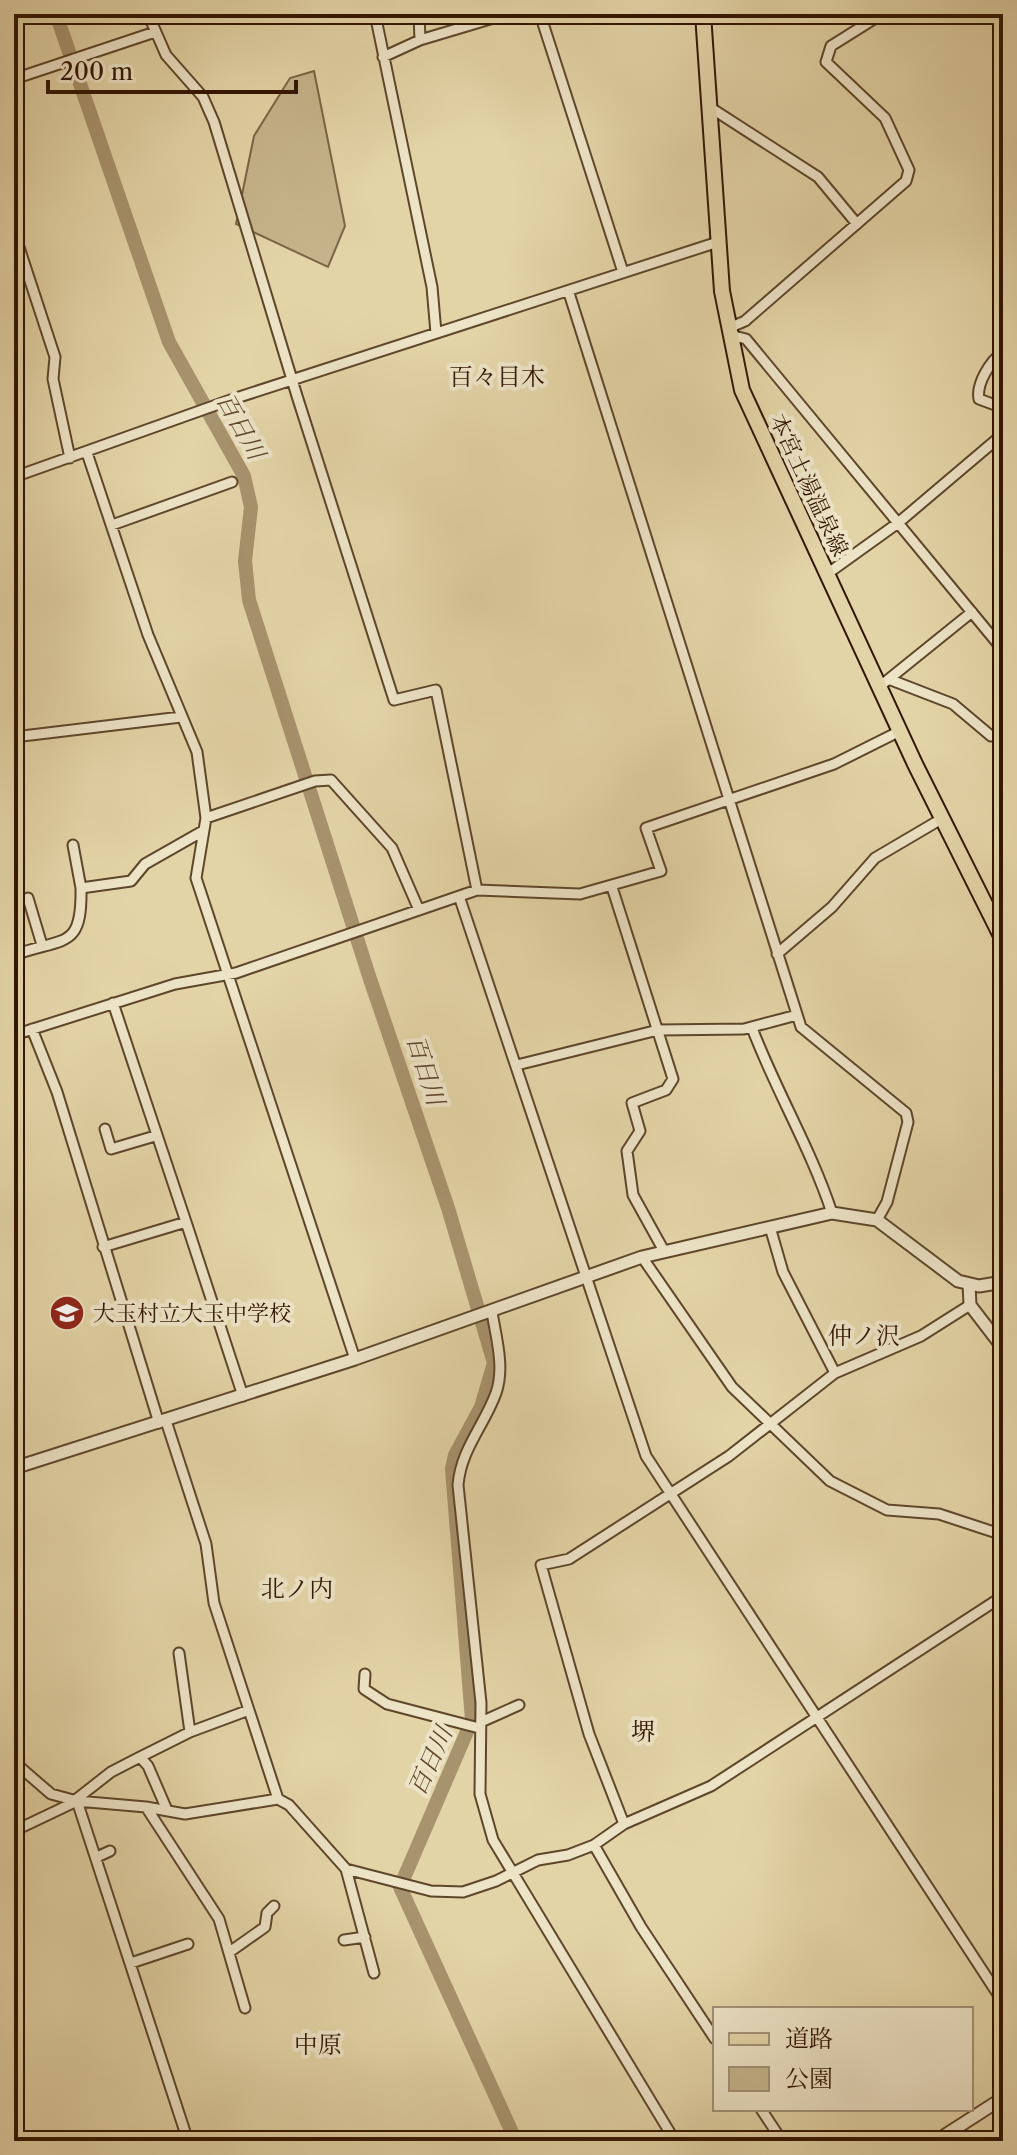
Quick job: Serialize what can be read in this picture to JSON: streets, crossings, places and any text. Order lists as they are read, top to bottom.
{
  "streets": {
    "main road": ["本宮土湯温泉線"]
  },
  "districts": [
    "百々目木",
    "仲ノ沢",
    "北ノ内",
    "堺",
    "中原"
  ],
  "water": ["百日川"],
  "places": {
    "school or university": ["大玉村立大玉中学校"]
  },
  "legend": ["道路", "公園"],
  "scale_bar": "200 m"
}
